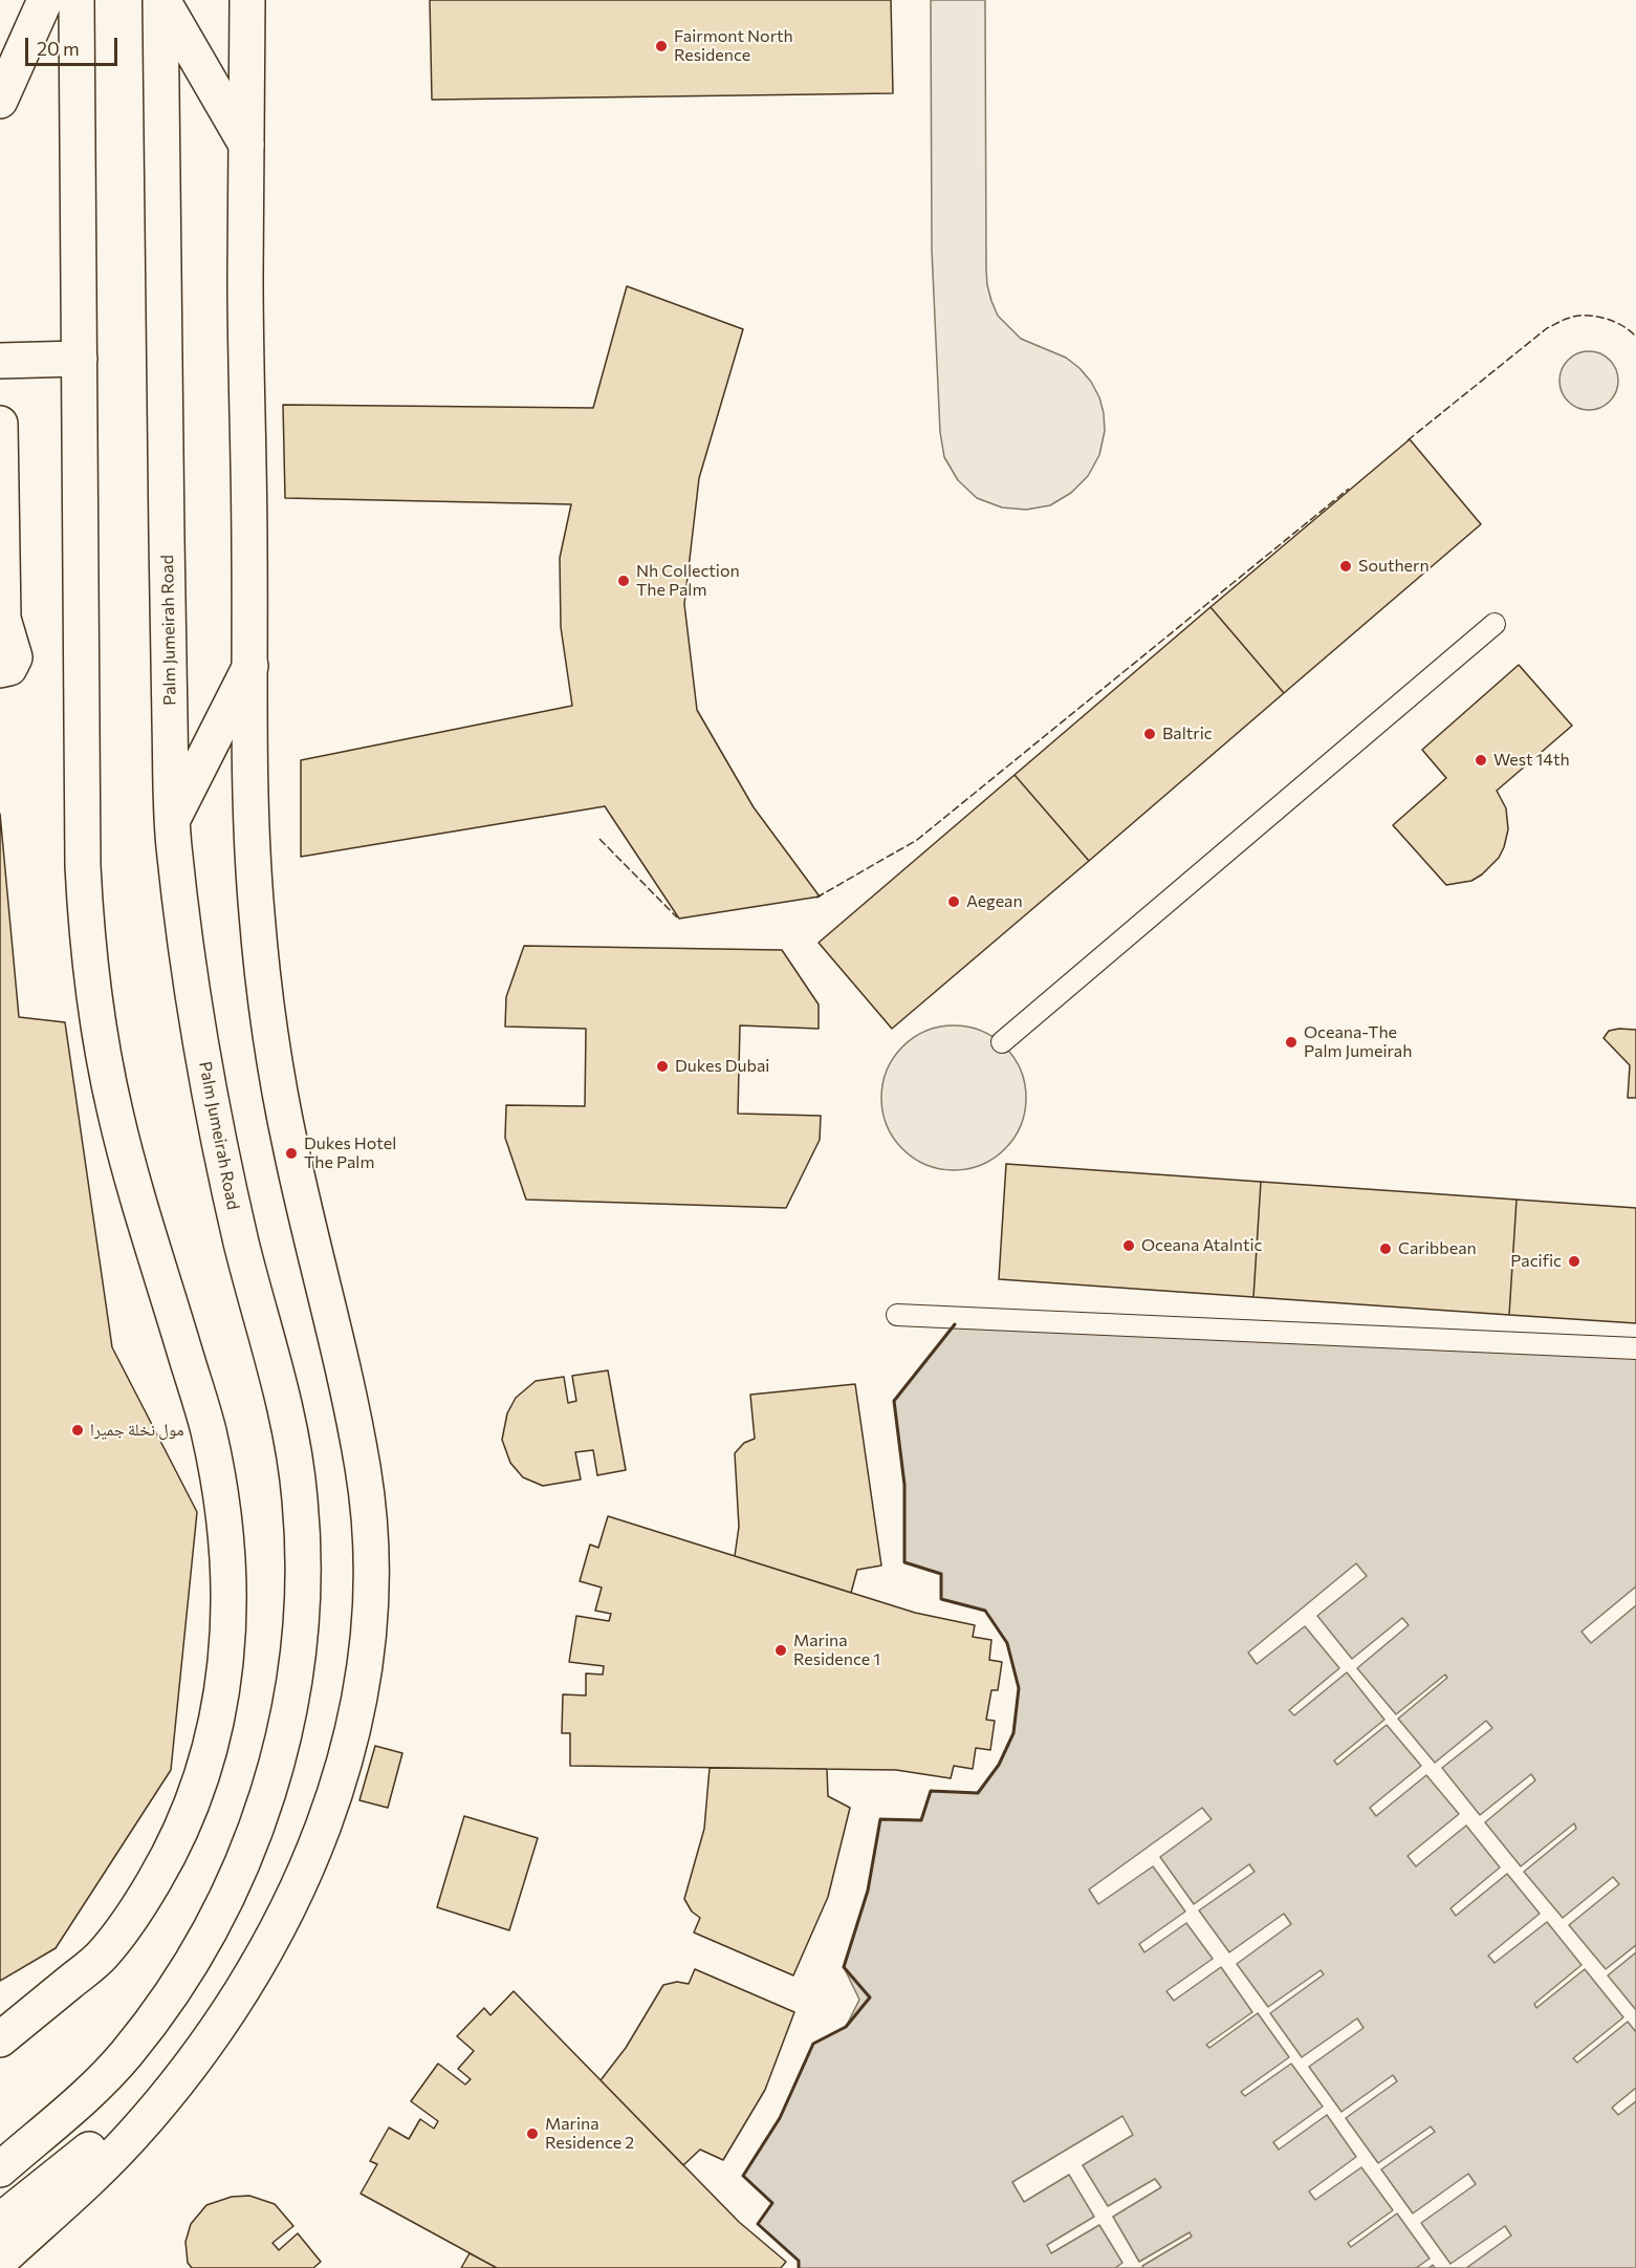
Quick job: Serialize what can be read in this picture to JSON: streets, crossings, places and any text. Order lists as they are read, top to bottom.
{
  "streets": {
    "main road": ["Palm Jumeirah Road"]
  },
  "places": [
    "Fairmont North Residence",
    "Southern",
    "Nh Collection The Palm",
    "Baltric",
    "West 14th",
    "Aegean",
    "Oceana-The Palm Jumeirah",
    "Dukes Dubai",
    "Dukes Hotel The Palm",
    "Oceana Atalntic",
    "Caribbean",
    "Pacific",
    "مول نخلة جميرا",
    "Marina Residence 1",
    "Marina Residence 2"
  ],
  "scale_bar": "20 m"
}
